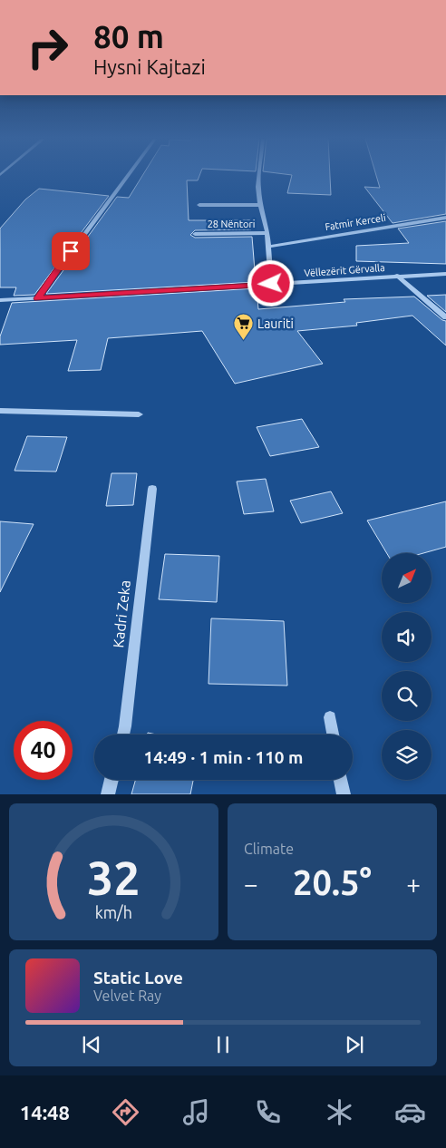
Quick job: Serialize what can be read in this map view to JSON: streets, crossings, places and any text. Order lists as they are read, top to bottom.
{
  "streets": {
    "street": [
      "Fatmir Kerceli",
      "28 Nëntori",
      "Vëllezërit Gërvalla",
      "Kadri Zeka"
    ]
  },
  "crossings": [
    ["Fatmir Kerceli", "28 Nëntori"],
    ["28 Nëntori", "Vëllezërit Gërvalla"]
  ],
  "places": {
    "supermarket": ["Lauriti"]
  },
  "north": "top right",
  "page": {
    "turn": ["80 m", "Hysni Kajtazi"],
    "limit": "40",
    "trip": "14:49 · 1 min · 110 m",
    "tile": "Climate",
    "heat": ["−", "20.5°", "+"],
    "song": ["Static Love", "Velvet Ray"],
    "tabs": "14:48",
    "gauge": ["32", "km/h"]
  }
}
